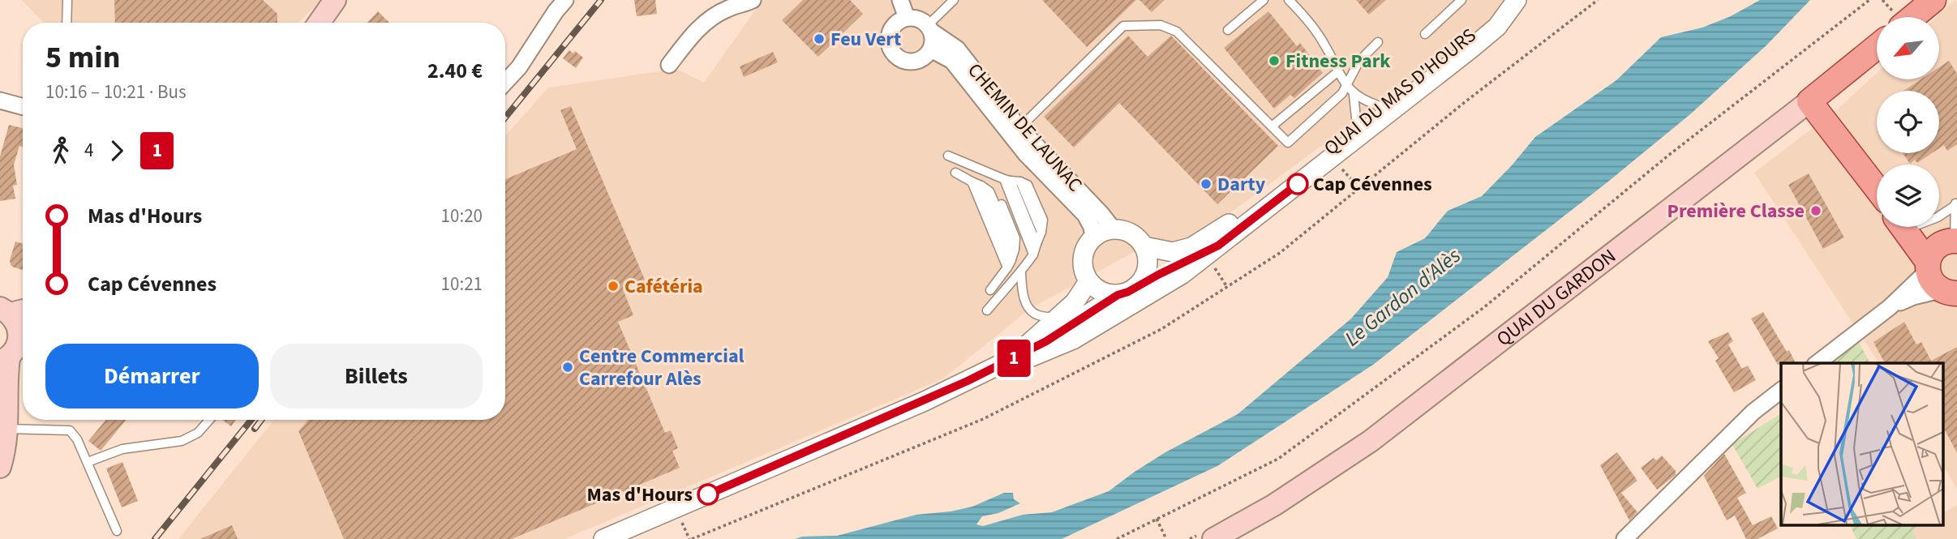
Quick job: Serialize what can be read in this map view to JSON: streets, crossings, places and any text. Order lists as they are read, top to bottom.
{
  "streets": {
    "main road": ["QUAI DU GARDON"],
    "street": ["QUAI DU MAS D'HOURS", "CHEMIN DE LAUNAC"]
  },
  "crossings": [
    ["QUAI DU MAS D'HOURS", "CHEMIN DE LAUNAC"]
  ],
  "water": ["Le Gardon d'Alès"],
  "places": [
    "Feu Vert",
    "Fitness Park",
    "Darty",
    "Cap Cévennes",
    "Première Classe",
    "Cafétéria",
    "Centre Commercial Carrefour Alès",
    "Mas d'Hours"
  ],
  "lines": ["bus line 1"],
  "north": "bottom left",
  "page": {
    "on_map": "1",
    "heading": ["5 min", "10:16 – 10:21 · Bus", "2.40 €"],
    "legs": ["4", "1"],
    "list": [
      {
        "name": "Mas d'Hours",
        "value": "10:20"
      },
      {
        "name": "Cap Cévennes",
        "value": "10:21"
      }
    ],
    "buttons": ["Démarrer", "Billets"]
  }
}
